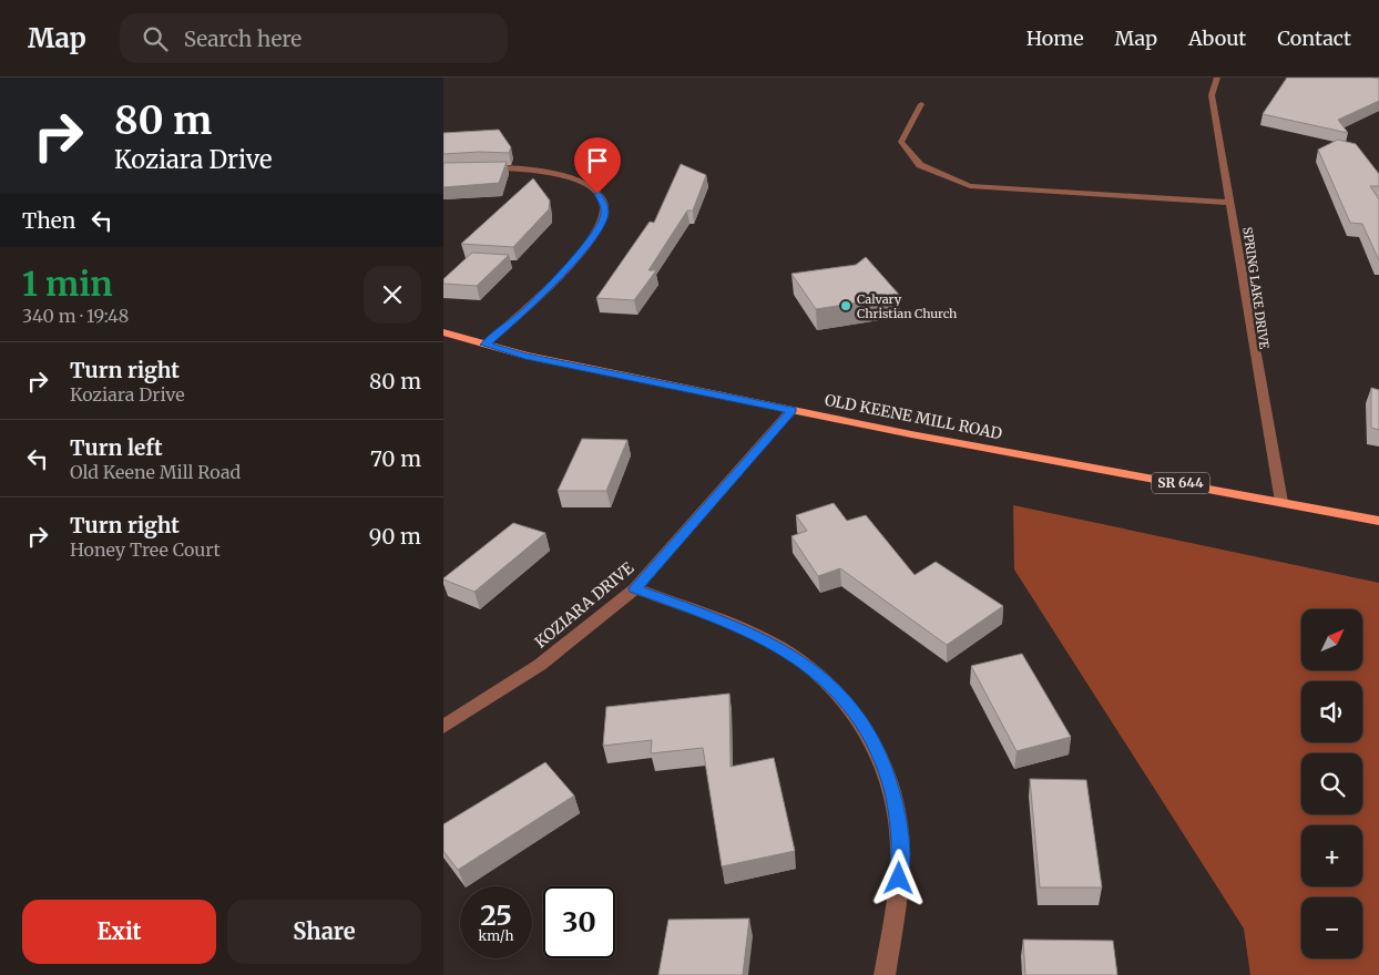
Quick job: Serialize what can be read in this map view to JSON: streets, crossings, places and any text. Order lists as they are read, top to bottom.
{
  "streets": {
    "main road": ["OLD KEENE MILL ROAD", "SR 644"],
    "street": ["SPRING LAKE DRIVE", "KOZIARA DRIVE"]
  },
  "crossings": [
    ["SPRING LAKE DRIVE", "OLD KEENE MILL ROAD"],
    ["OLD KEENE MILL ROAD", "KOZIARA DRIVE"]
  ],
  "places": ["Calvary Christian Church"],
  "north": "top right",
  "page": {
    "header": "Map",
    "search": "Search here",
    "nav": [
      "Home",
      "Map",
      "About",
      "Contact"
    ],
    "turn": ["80 m", "Koziara Drive"],
    "then": "Then",
    "heading": ["1 min", "340 m · 19:48"],
    "list": [
      {
        "name": "Turn right",
        "note": "Koziara Drive",
        "value": "80 m"
      },
      {
        "name": "Turn left",
        "note": "Old Keene Mill Road",
        "value": "70 m"
      },
      {
        "name": "Turn right",
        "note": "Honey Tree Court",
        "value": "90 m"
      }
    ],
    "map_buttons": ["+", "−"],
    "speed": "25 km/h",
    "limit": "30",
    "buttons": ["Exit", "Share"]
  }
}
